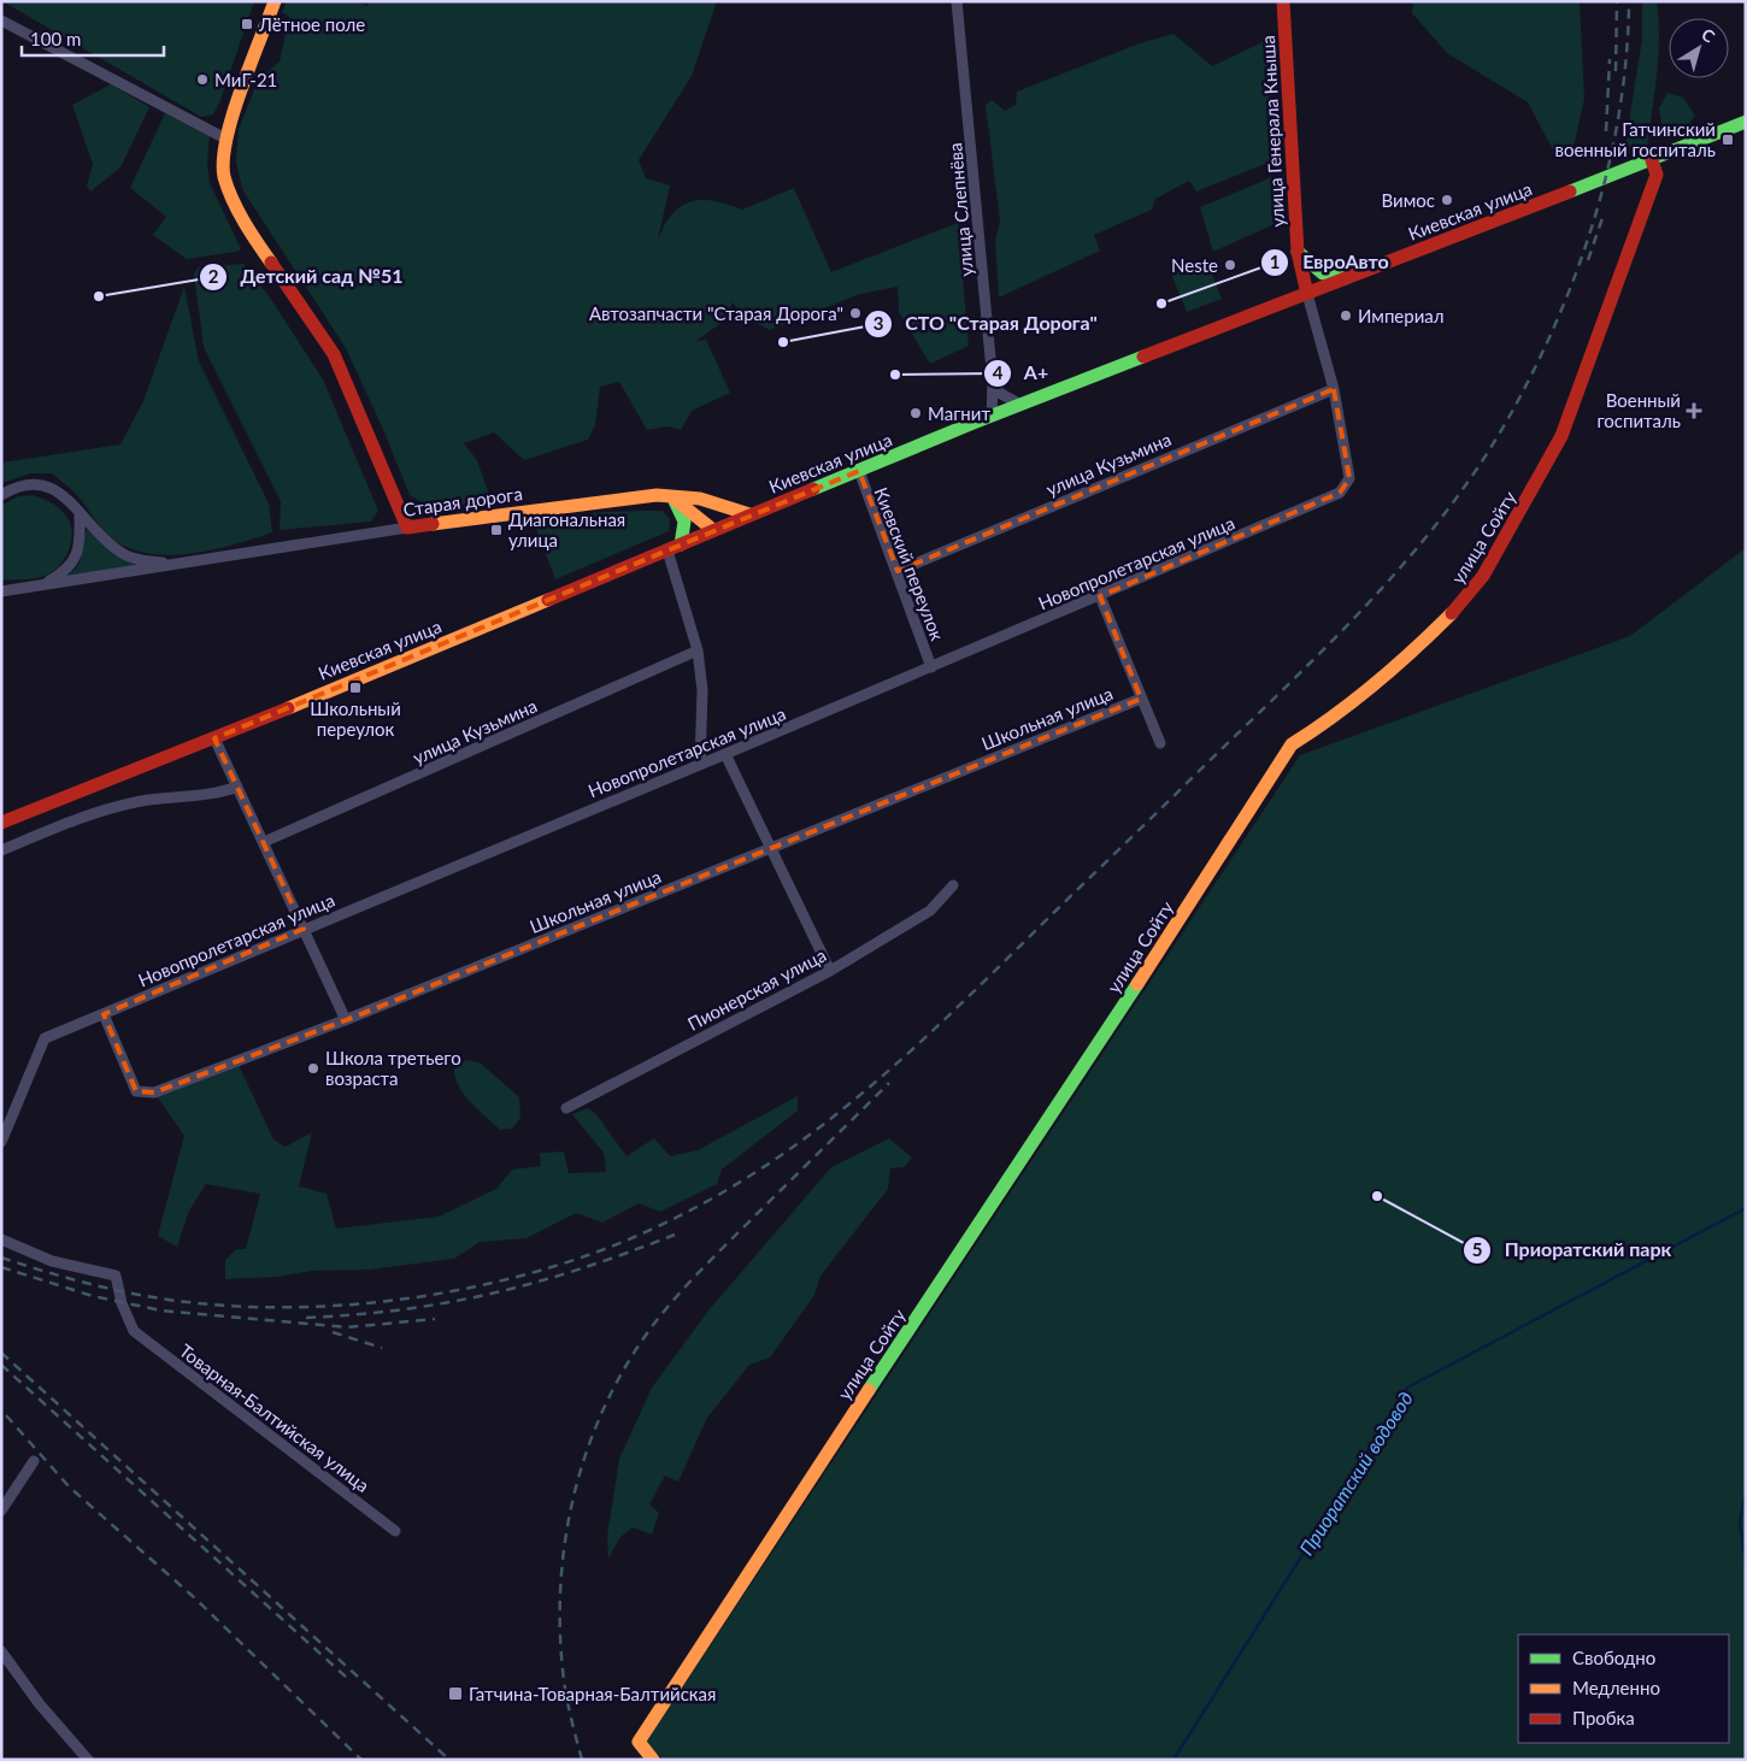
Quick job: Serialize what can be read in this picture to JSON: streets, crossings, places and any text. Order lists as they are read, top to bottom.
{
  "streets": {
    "street": [
      "улица Генерала Кныша",
      "улица Слепнёва",
      "Киевская улица",
      "улица Кузьмина",
      "Старая дорога",
      "улица Сойту",
      "Новопролетарская улица",
      "Киевский переулок",
      "Школьная улица",
      "Пионерская улица",
      "Товарная-Балтийская улица"
    ]
  },
  "crossings": [
    ["улица Генерала Кныша", "Киевская улица"],
    ["улица Слепнёва", "Киевская улица"],
    ["Киевская улица", "Старая дорога"],
    ["Киевская улица", "улица Сойту"],
    ["Киевская улица", "Киевский переулок"],
    ["улица Кузьмина", "Новопролетарская улица"],
    ["улица Кузьмина", "Киевский переулок"],
    ["Новопролетарская улица", "Киевский переулок"],
    ["Новопролетарская улица", "Школьная улица"]
  ],
  "water": ["Приоратский водовод"],
  "places": {
    "transit": [
      "Лётное поле",
      "Гатчинский военный госпиталь",
      "Диагональная улица",
      "Школьный переулок",
      "Гатчина-Товарная-Балтийская"
    ],
    "other": [
      "МиГ-21",
      "Вимос",
      "Neste",
      "Детский сад №51",
      "ЕвроАвто",
      "Автозапчасти \"Старая Дорога\"",
      "Империал",
      "СТО \"Старая Дорога\"",
      "А+",
      "Магнит",
      "Школа третьего возраста",
      "Приоратский парк"
    ],
    "health": ["Военный госпиталь"]
  },
  "legend": ["Свободно", "Медленно", "Пробка"],
  "scale_bar": "100 m",
  "north": "top right"
}
